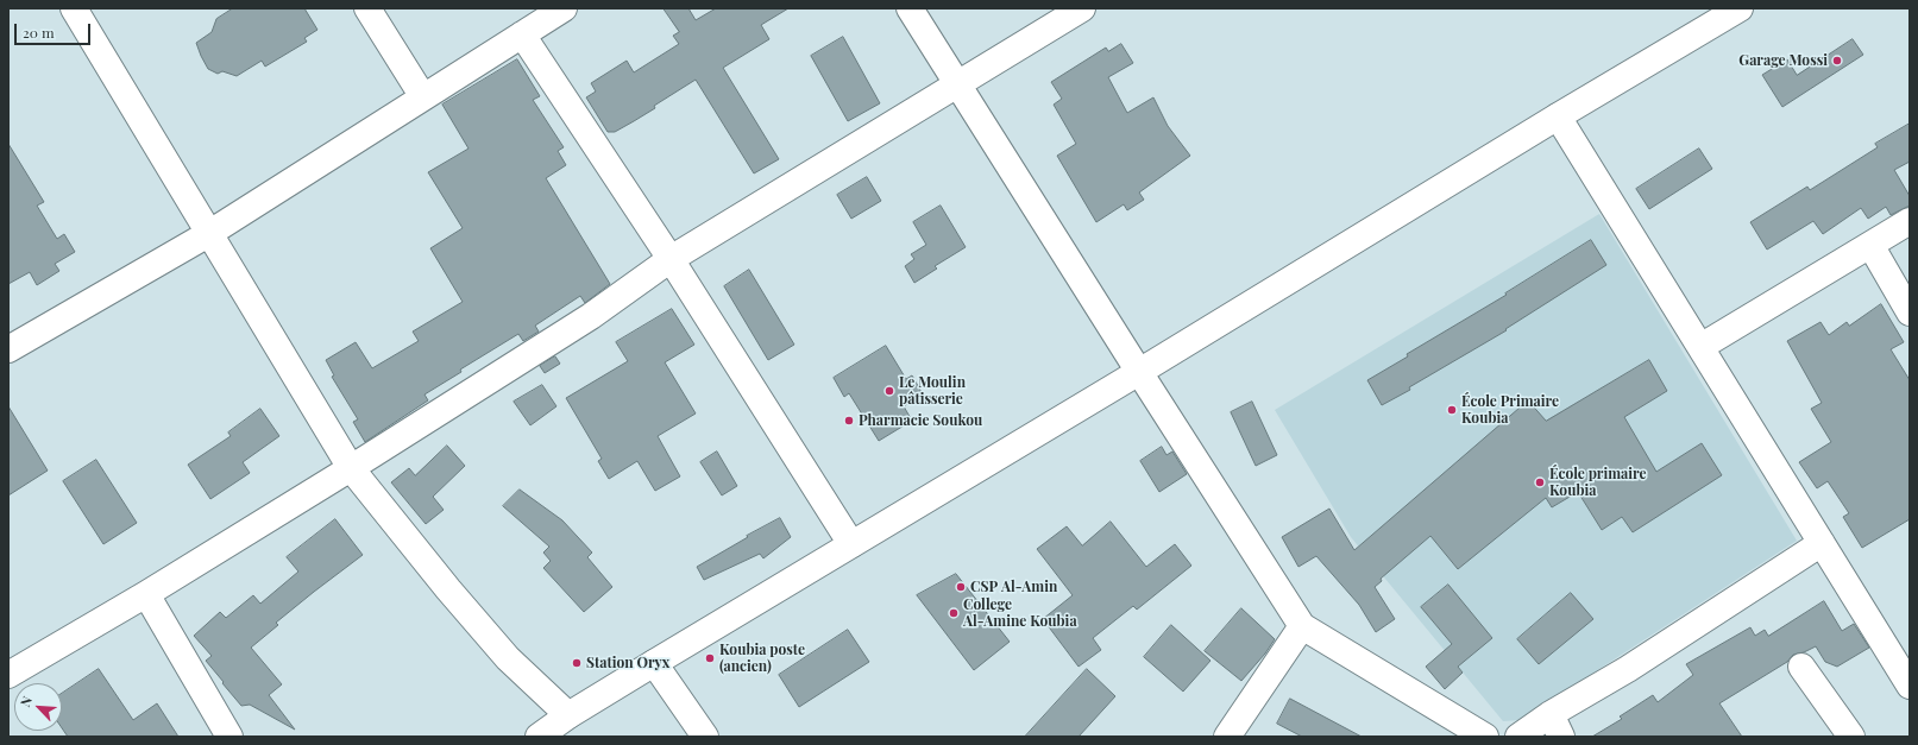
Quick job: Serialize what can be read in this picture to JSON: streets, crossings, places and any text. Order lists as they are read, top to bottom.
{
  "places": [
    "Garage Mossi",
    "Le Moulin pâtisserie",
    "École Primaire Koubia",
    "Pharmacie Soukou",
    "École primaire Koubia",
    "CSP Al-Amin",
    "College Al-Amine Koubia",
    "Koubia poste (ancien)",
    "Station Oryx"
  ],
  "scale_bar": "20 m",
  "north": "top left"
}
